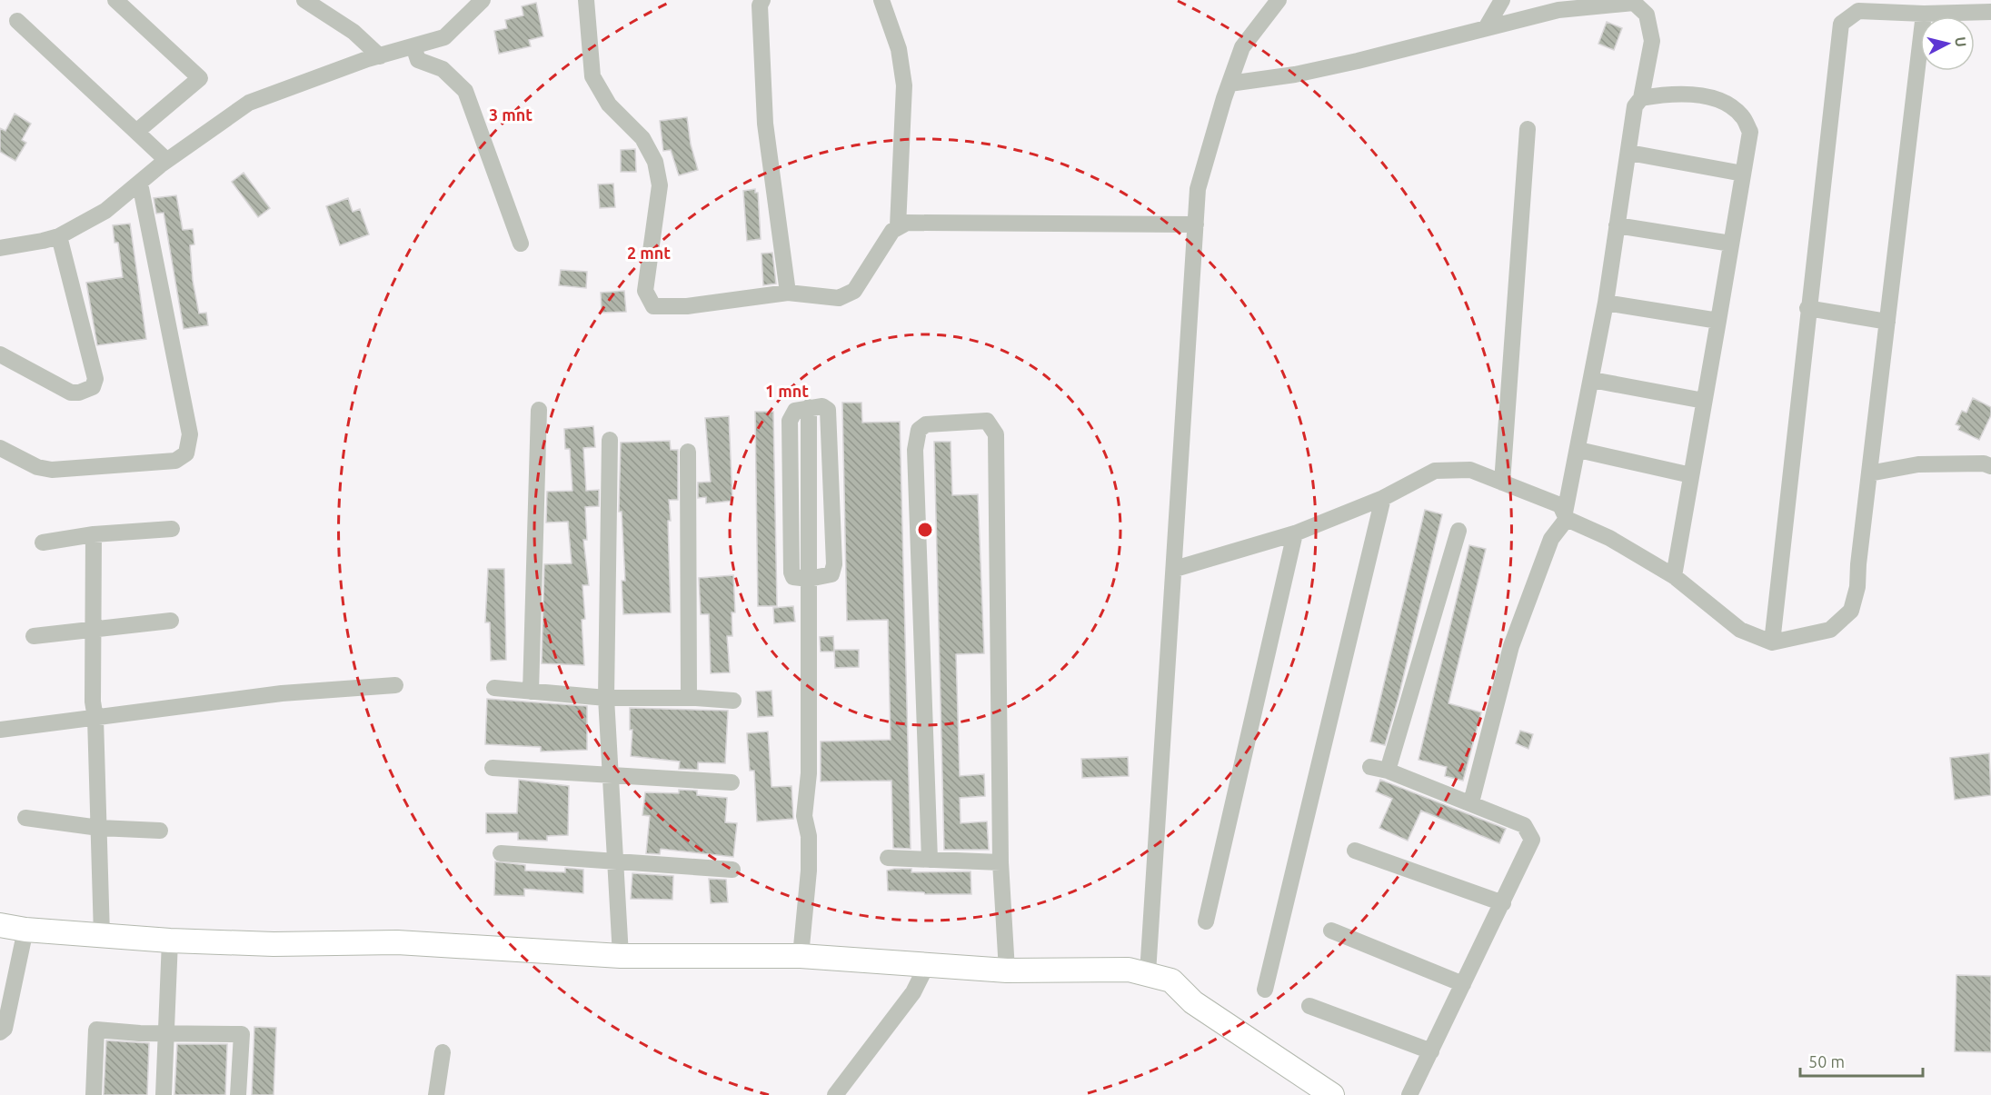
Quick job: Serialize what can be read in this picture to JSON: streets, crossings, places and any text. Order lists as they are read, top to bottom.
{
  "scale_bar": "50 m",
  "north": "right",
  "rings": ["3 mnt", "2 mnt", "1 mnt"]
}
